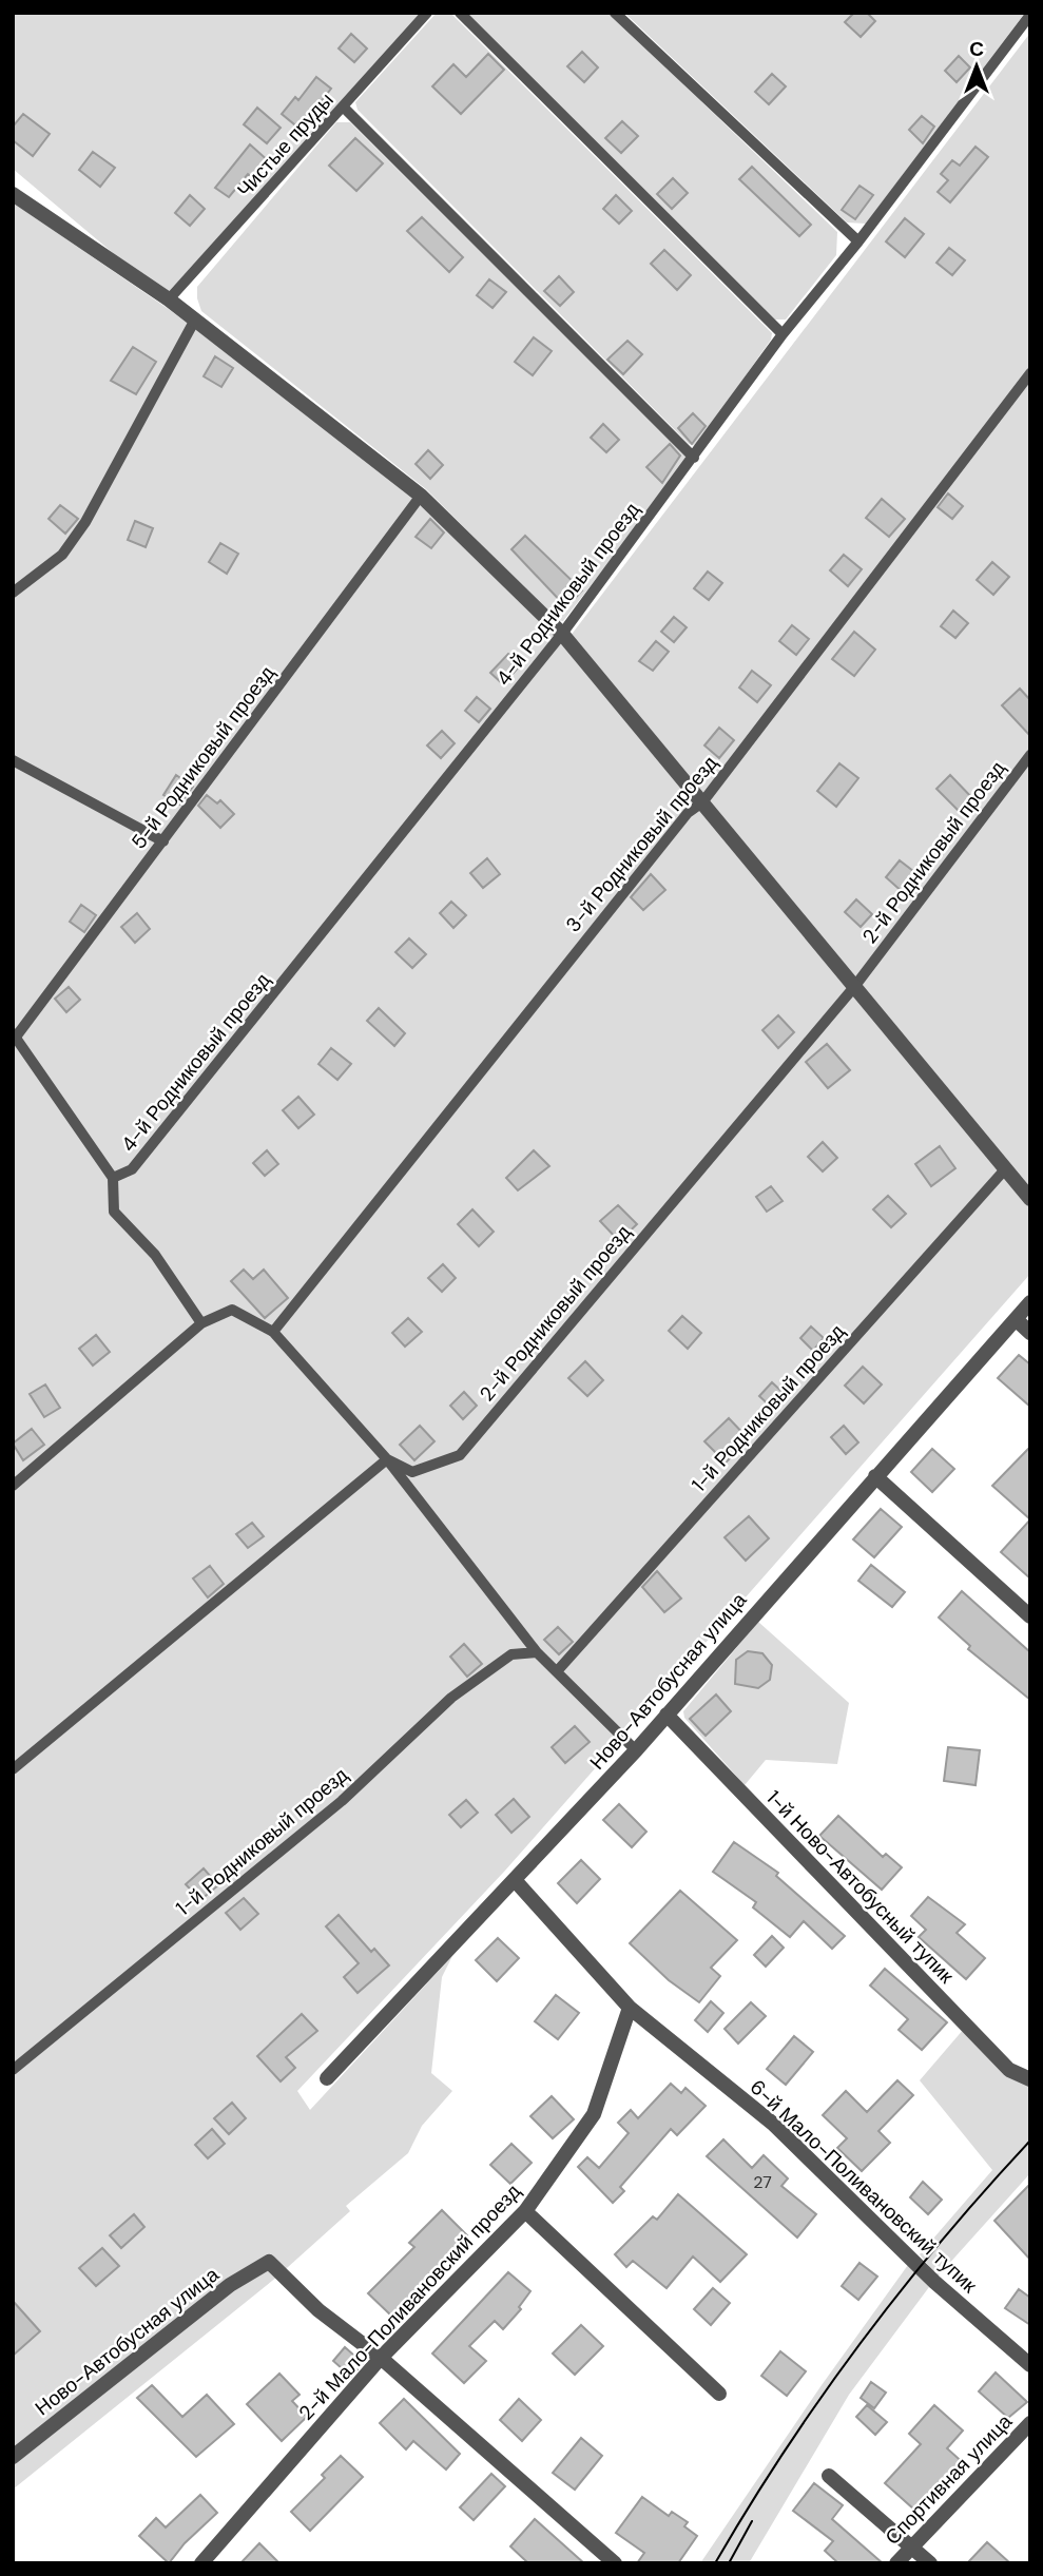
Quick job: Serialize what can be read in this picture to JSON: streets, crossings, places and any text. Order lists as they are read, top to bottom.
{
  "streets": {
    "street": [
      "Ново-Автобусная улица",
      "1-й Ново-Автобусный тупик",
      "6-й Мало-Поливановский тупик",
      "2-й Мало-Поливановский проезд",
      "Спортивная улица"
    ],
    "lane": [
      "Чистые пруды",
      "4-й Родниковый проезд",
      "5-й Родниковый проезд",
      "3-й Родниковый проезд",
      "2-й Родниковый проезд",
      "1-й Родниковый проезд"
    ]
  },
  "crossings": [
    ["Ново-Автобусная улица", "1-й Ново-Автобусный тупик"],
    ["Ново-Автобусная улица", "6-й Мало-Поливановский тупик"],
    ["Ново-Автобусная улица", "2-й Мало-Поливановский проезд"],
    ["6-й Мало-Поливановский тупик", "2-й Мало-Поливановский проезд"]
  ],
  "house_numbers": ["27"],
  "north": "top"
}
